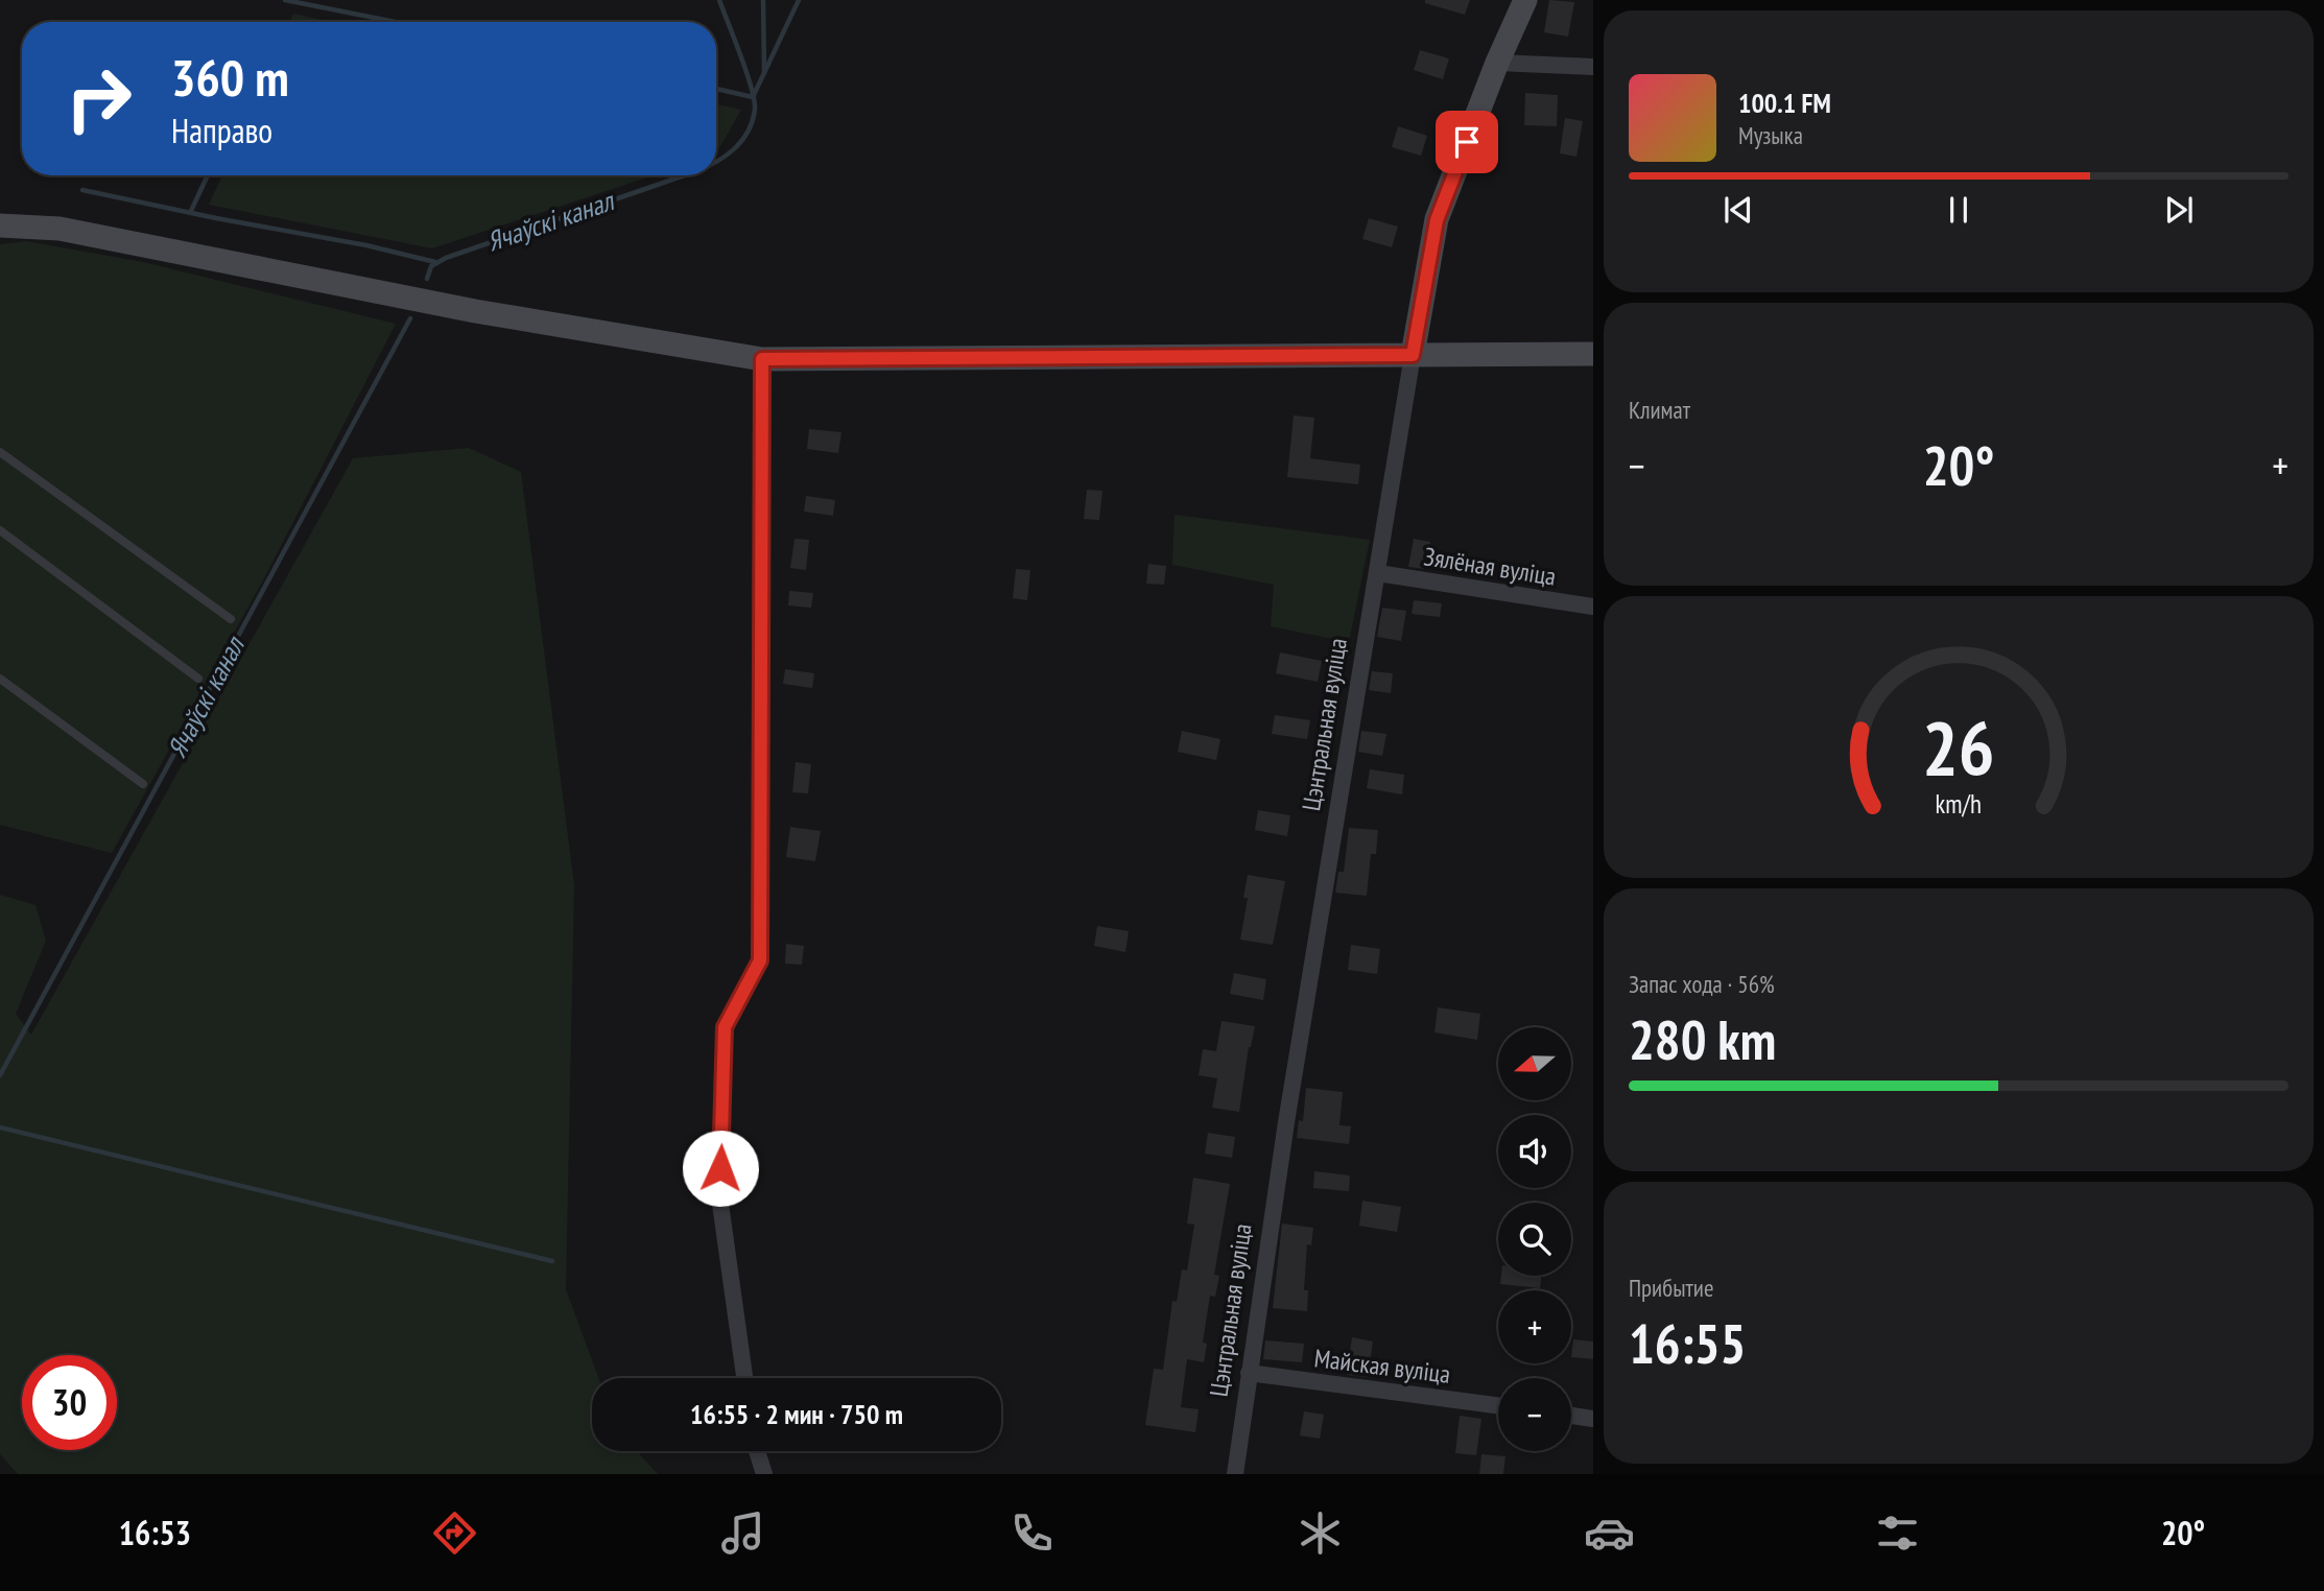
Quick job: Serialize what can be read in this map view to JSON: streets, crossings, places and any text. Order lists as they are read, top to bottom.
{
  "streets": {
    "main road": ["Цэнтральная вуліца"],
    "street": ["Зялёная вуліца", "Майская вуліца"]
  },
  "crossings": [
    ["Зялёная вуліца", "Цэнтральная вуліца"],
    ["Цэнтральная вуліца", "Майская вуліца"]
  ],
  "water": ["Ячаўскі канал"],
  "north": "left",
  "page": {
    "turn": ["360 m", "Направо"],
    "song": ["100.1 FM", "Музыка"],
    "tile": [
      "Климат",
      ["Запас хода · 56%", "280 km"],
      ["Прибытие", "16:55"]
    ],
    "heat": ["−", "20°", "+"],
    "map_buttons": ["+", "−"],
    "limit": "30",
    "trip": "16:55 · 2 мин · 750 m",
    "tabs": ["16:53", "20°"],
    "gauge": ["26", "km/h"]
  }
}
